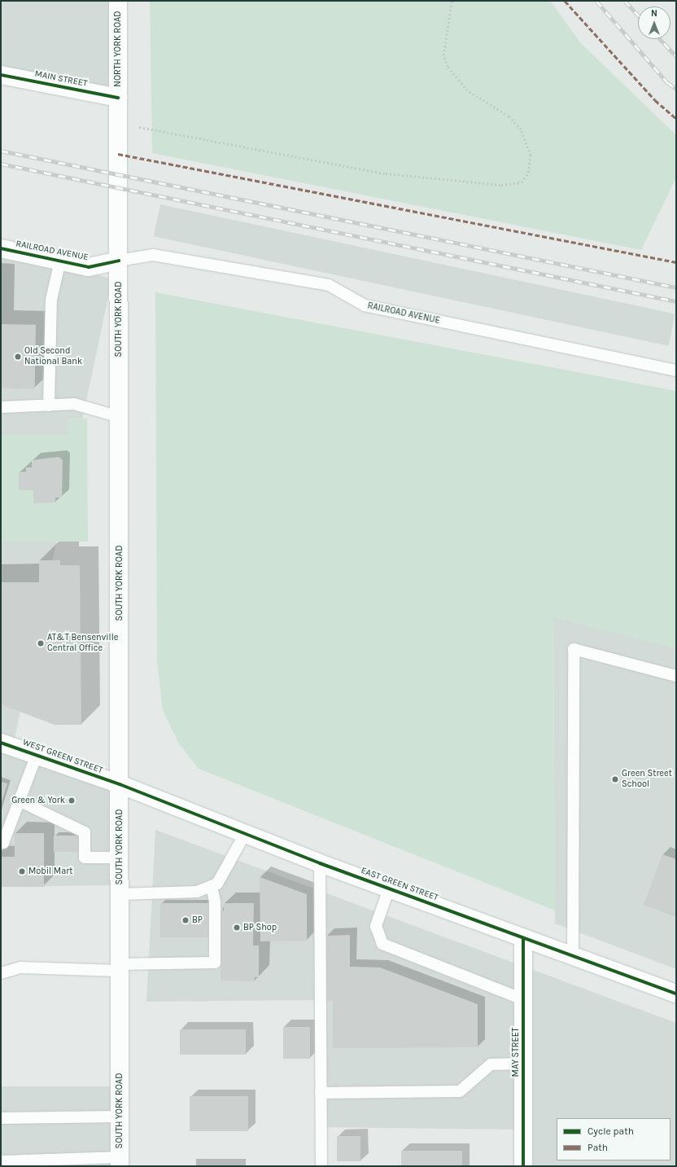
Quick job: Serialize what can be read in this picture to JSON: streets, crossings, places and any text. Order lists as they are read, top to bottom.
{
  "streets": {
    "street": [
      "NORTH YORK ROAD",
      "MAIN STREET",
      "RAILROAD AVENUE",
      "SOUTH YORK ROAD",
      "WEST GREEN STREET",
      "EAST GREEN STREET",
      "MAY STREET"
    ]
  },
  "crossings": [
    ["NORTH YORK ROAD", "MAIN STREET"],
    ["NORTH YORK ROAD", "SOUTH YORK ROAD"],
    ["MAIN STREET", "SOUTH YORK ROAD"],
    ["RAILROAD AVENUE", "SOUTH YORK ROAD"],
    ["SOUTH YORK ROAD", "WEST GREEN STREET"],
    ["SOUTH YORK ROAD", "EAST GREEN STREET"],
    ["WEST GREEN STREET", "EAST GREEN STREET"],
    ["EAST GREEN STREET", "MAY STREET"]
  ],
  "places": [
    "Old Second National Bank",
    "AT&T Bensenville Central Office",
    "Green Street School",
    "Green & York",
    "Mobil Mart",
    "BP",
    "BP Shop"
  ],
  "legend": ["Cycle path", "Path"],
  "north": "top"
}
